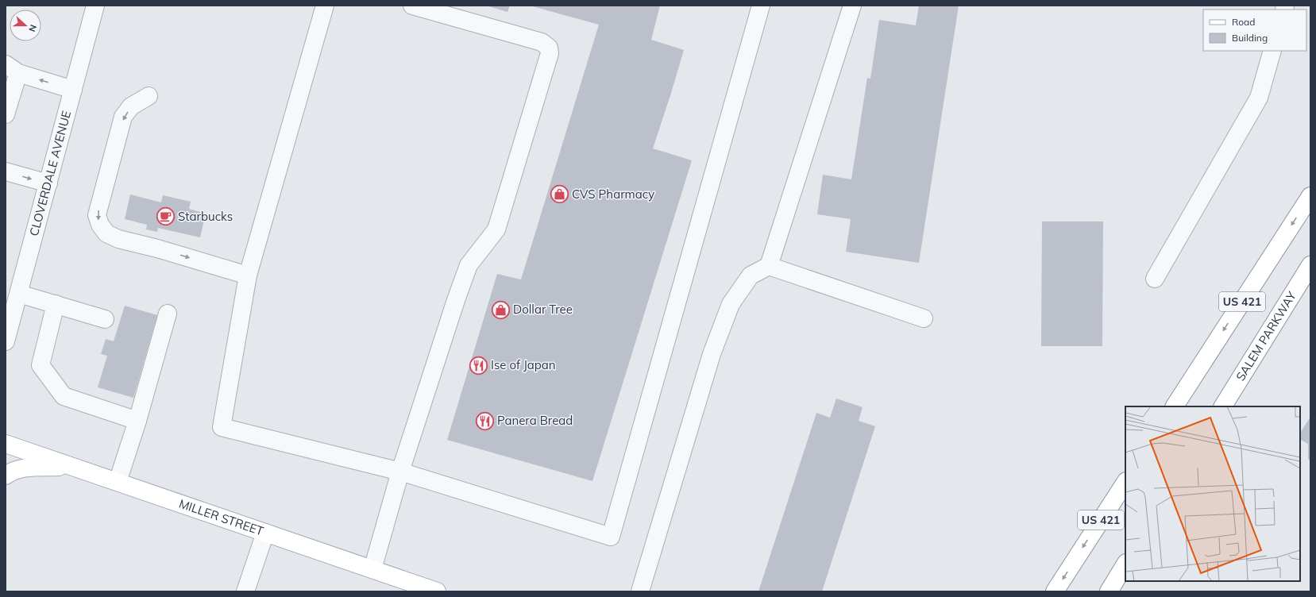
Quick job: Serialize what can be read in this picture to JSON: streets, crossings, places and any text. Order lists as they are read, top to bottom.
{
  "streets": {
    "main road": ["US 421", "SALEM PARKWAY", "MILLER STREET"],
    "street": ["CLOVERDALE AVENUE"]
  },
  "places": {
    "shop": ["CVS Pharmacy", "Dollar Tree"],
    "cafe": ["Starbucks"],
    "restaurant": ["Ise of Japan", "Panera Bread"]
  },
  "legend": ["Road", "Building"],
  "north": "right"
}
